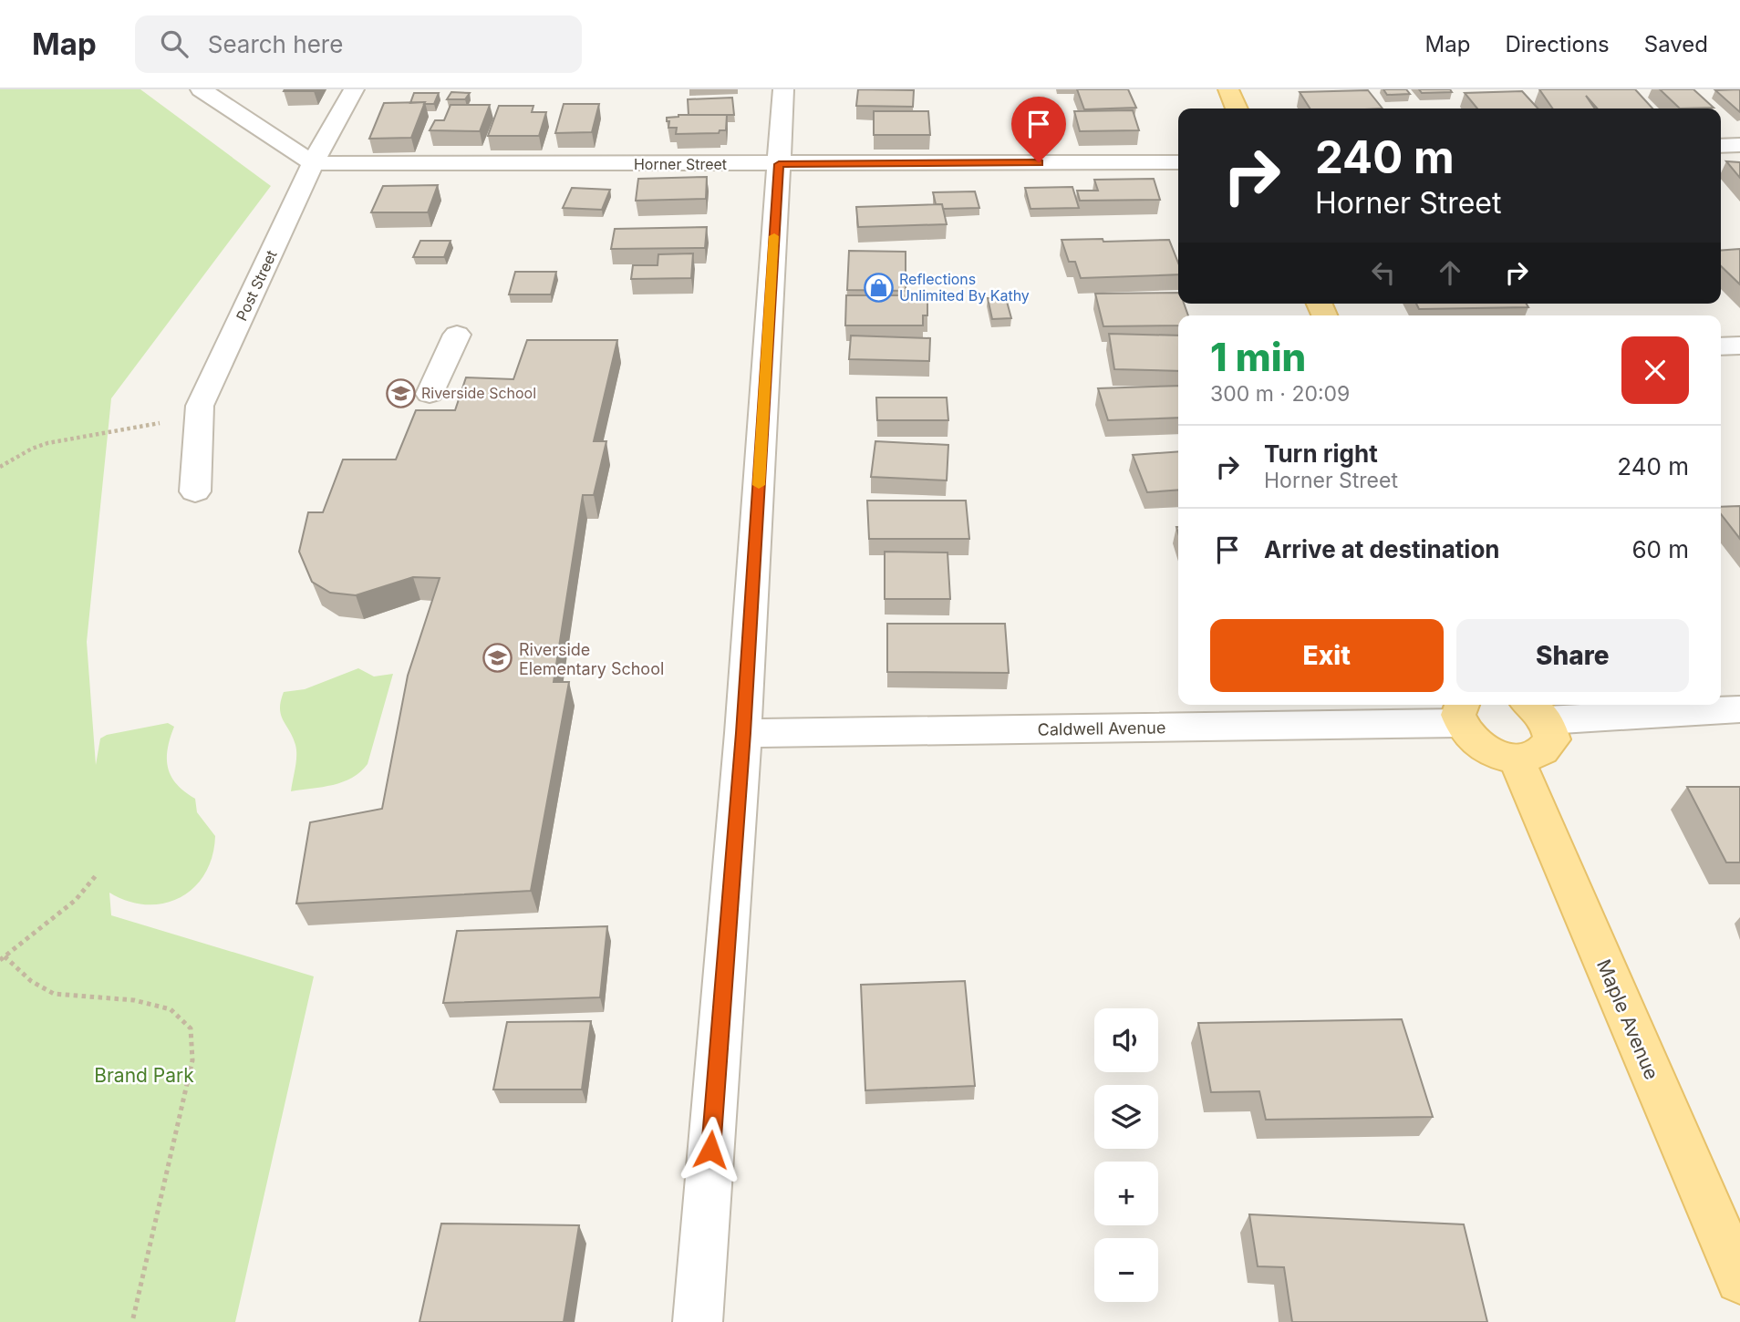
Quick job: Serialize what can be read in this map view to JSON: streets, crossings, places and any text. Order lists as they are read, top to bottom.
{
  "streets": {
    "main road": ["Maple Avenue"],
    "street": ["Horner Street", "Post Street", "Caldwell Avenue"]
  },
  "crossings": [
    ["Horner Street", "Post Street"]
  ],
  "parks": ["Brand Park"],
  "places": {
    "shop": ["Reflections Unlimited By Kathy"],
    "school or university": ["Riverside School", "Riverside Elementary School"]
  },
  "page": {
    "header": "Map",
    "search": "Search here",
    "nav": ["Map", "Directions", "Saved"],
    "turn": ["240 m", "Horner Street"],
    "heading": ["1 min", "300 m · 20:09"],
    "list": [
      {
        "name": "Turn right",
        "note": "Horner Street",
        "value": "240 m"
      },
      {
        "name": "Arrive at destination",
        "value": "60 m"
      }
    ],
    "buttons": ["Exit", "Share"],
    "map_buttons": ["+", "−"]
  }
}
